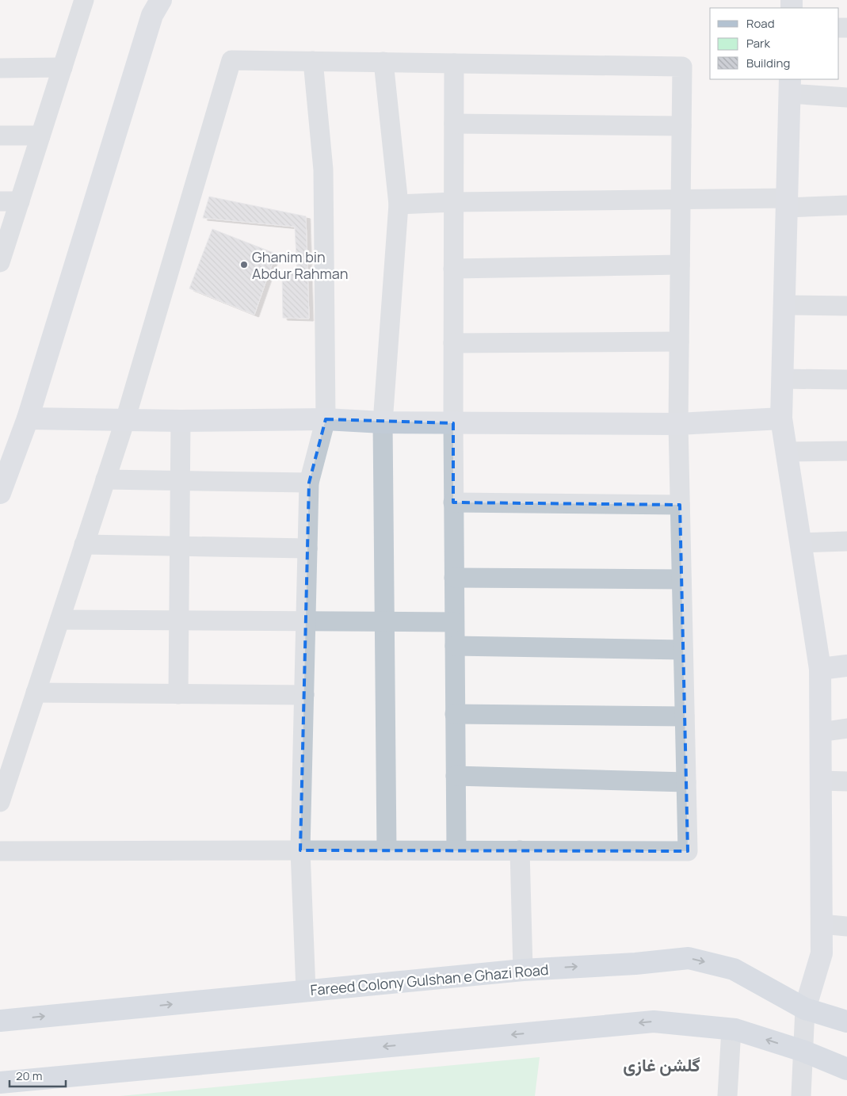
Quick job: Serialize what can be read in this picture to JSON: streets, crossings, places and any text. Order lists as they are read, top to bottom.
{
  "streets": {
    "main road": ["Fareed Colony Gulshan e Ghazi Road"]
  },
  "districts": ["گلشن غازی"],
  "places": ["Ghanim bin Abdur Rahman"],
  "legend": ["Road", "Park", "Building"],
  "scale_bar": "20 m"
}
